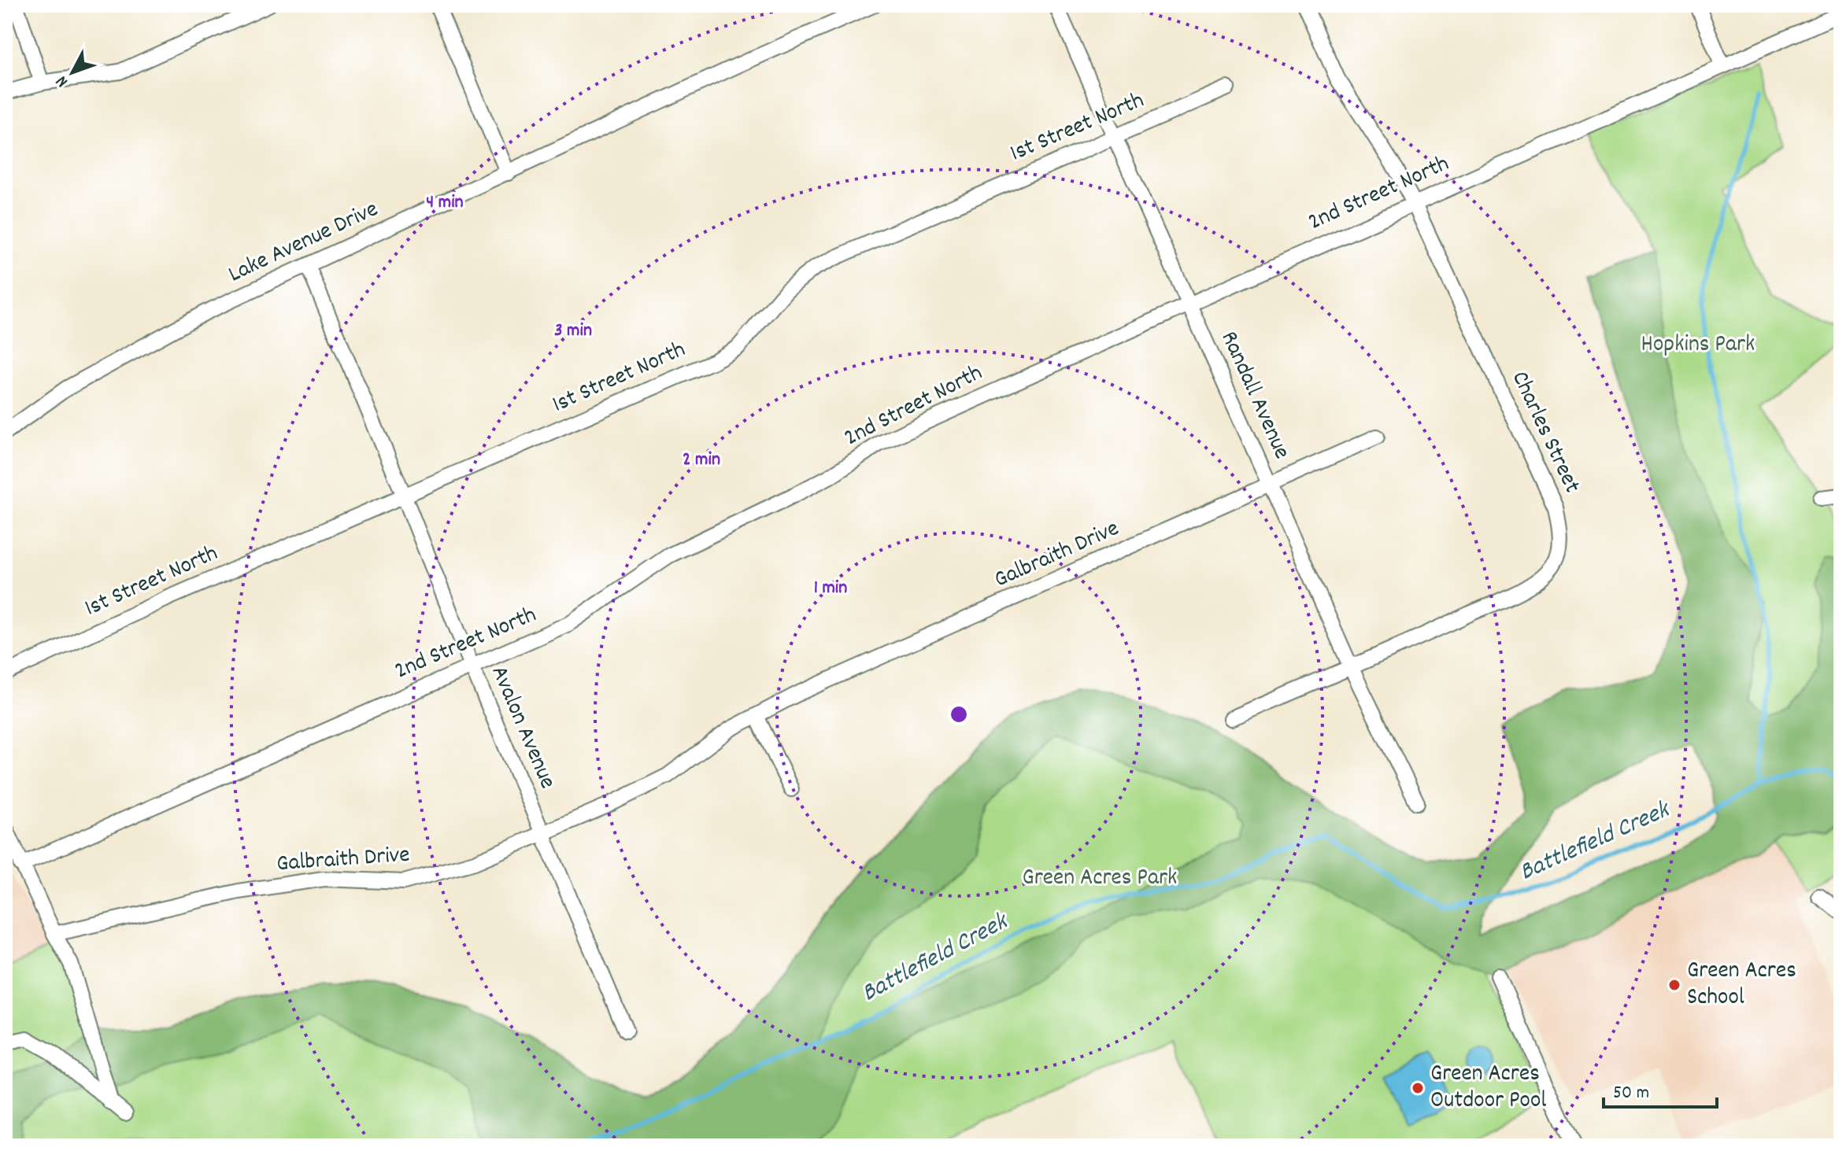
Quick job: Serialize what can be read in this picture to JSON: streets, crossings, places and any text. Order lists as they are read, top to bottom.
{
  "streets": {
    "street": [
      "1st Street North",
      "2nd Street North",
      "Lake Avenue Drive",
      "Randall Avenue",
      "Charles Street",
      "Galbraith Drive",
      "Avalon Avenue"
    ]
  },
  "crossings": [
    ["1st Street North", "Randall Avenue"],
    ["1st Street North", "Avalon Avenue"],
    ["2nd Street North", "Randall Avenue"],
    ["2nd Street North", "Charles Street"],
    ["2nd Street North", "Avalon Avenue"],
    ["Lake Avenue Drive", "Avalon Avenue"],
    ["Randall Avenue", "Charles Street"],
    ["Randall Avenue", "Galbraith Drive"],
    ["Galbraith Drive", "Avalon Avenue"]
  ],
  "water": ["Battlefield Creek"],
  "parks": ["Hopkins Park", "Green Acres Park"],
  "places": ["Green Acres School", "Green Acres Outdoor Pool"],
  "scale_bar": "50 m",
  "north": "bottom left",
  "rings": [
    "4 min",
    "3 min",
    "2 min",
    "1 min"
  ]
}
